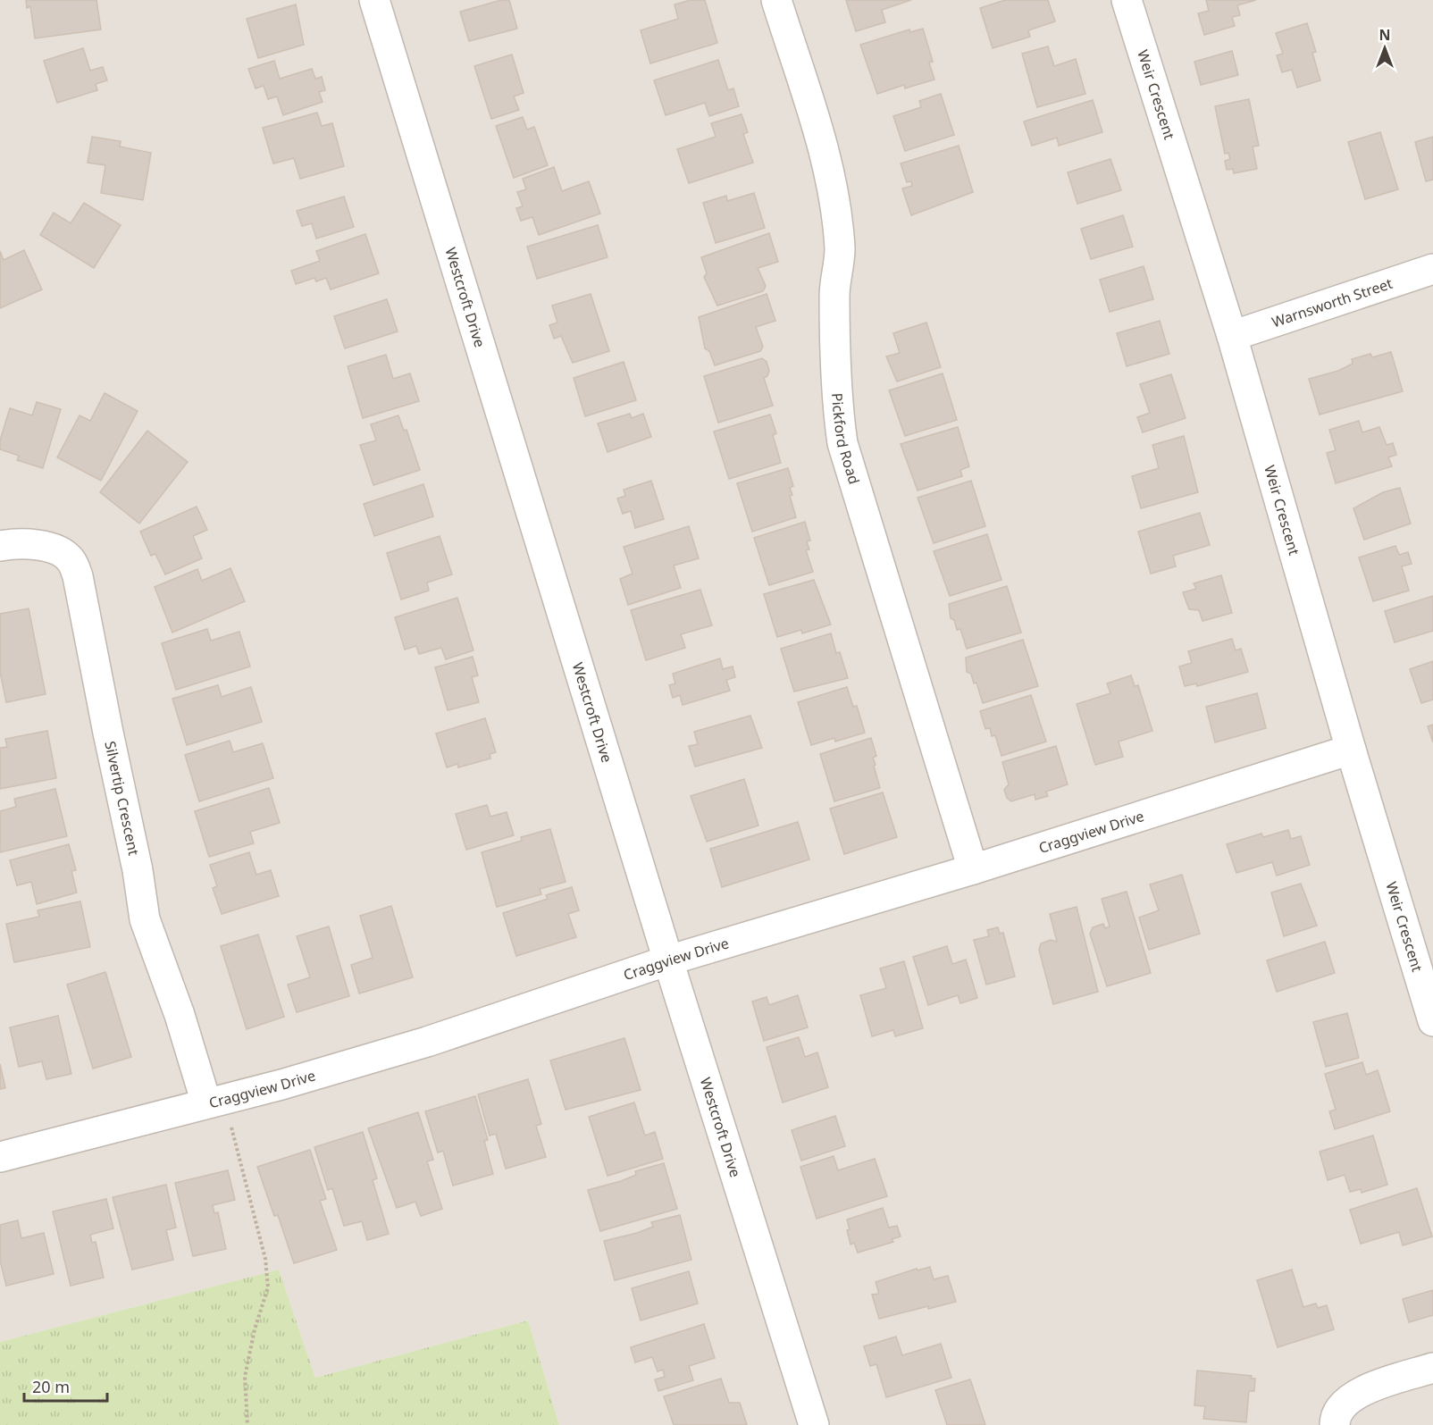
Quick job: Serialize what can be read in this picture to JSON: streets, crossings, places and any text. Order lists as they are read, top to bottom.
{
  "streets": {
    "street": [
      "Weir Crescent",
      "Westcroft Drive",
      "Warnsworth Street",
      "Pickford Road",
      "Silvertip Crescent",
      "Craggview Drive"
    ]
  },
  "crossings": [
    ["Weir Crescent", "Warnsworth Street"],
    ["Weir Crescent", "Craggview Drive"],
    ["Westcroft Drive", "Craggview Drive"],
    ["Pickford Road", "Craggview Drive"],
    ["Silvertip Crescent", "Craggview Drive"]
  ],
  "scale_bar": "20 m",
  "north": "top"
}
